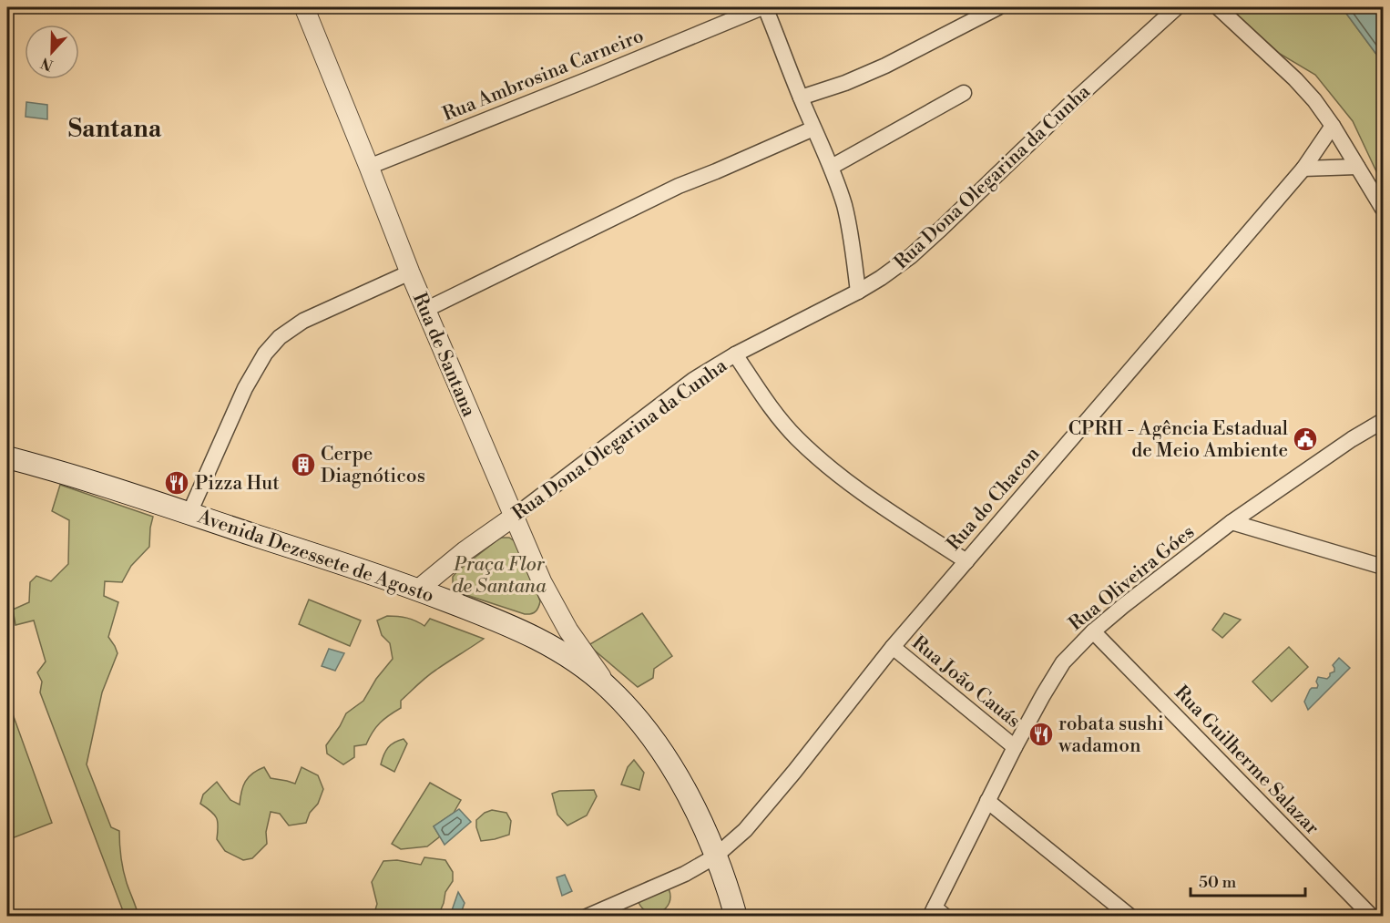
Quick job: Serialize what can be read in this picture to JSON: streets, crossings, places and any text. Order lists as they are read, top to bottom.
{
  "streets": {
    "main road": ["Avenida Dezessete de Agosto"],
    "street": [
      "Rua Ambrosina Carneiro",
      "Rua Dona Olegarina da Cunha",
      "Rua de Santana",
      "Rua do Chacon",
      "Rua Oliveira Góes",
      "Rua João Cauás",
      "Rua Guilherme Salazar"
    ]
  },
  "crossings": [
    ["Rua Ambrosina Carneiro", "Rua de Santana"],
    ["Rua Dona Olegarina da Cunha", "Rua de Santana"],
    ["Rua Dona Olegarina da Cunha", "Avenida Dezessete de Agosto"],
    ["Rua de Santana", "Avenida Dezessete de Agosto"],
    ["Rua do Chacon", "Avenida Dezessete de Agosto"],
    ["Rua do Chacon", "Rua João Cauás"],
    ["Rua Oliveira Góes", "Rua João Cauás"],
    ["Rua Oliveira Góes", "Rua Guilherme Salazar"]
  ],
  "districts": ["Santana"],
  "parks": ["Praça Flor de Santana"],
  "places": {
    "public building": ["CPRH - Agência Estadual de Meio Ambiente"],
    "building": ["Cerpe Diagnóticos"],
    "restaurant": ["Pizza Hut", "robata sushi wadamon"]
  },
  "scale_bar": "50 m",
  "north": "bottom"
}
